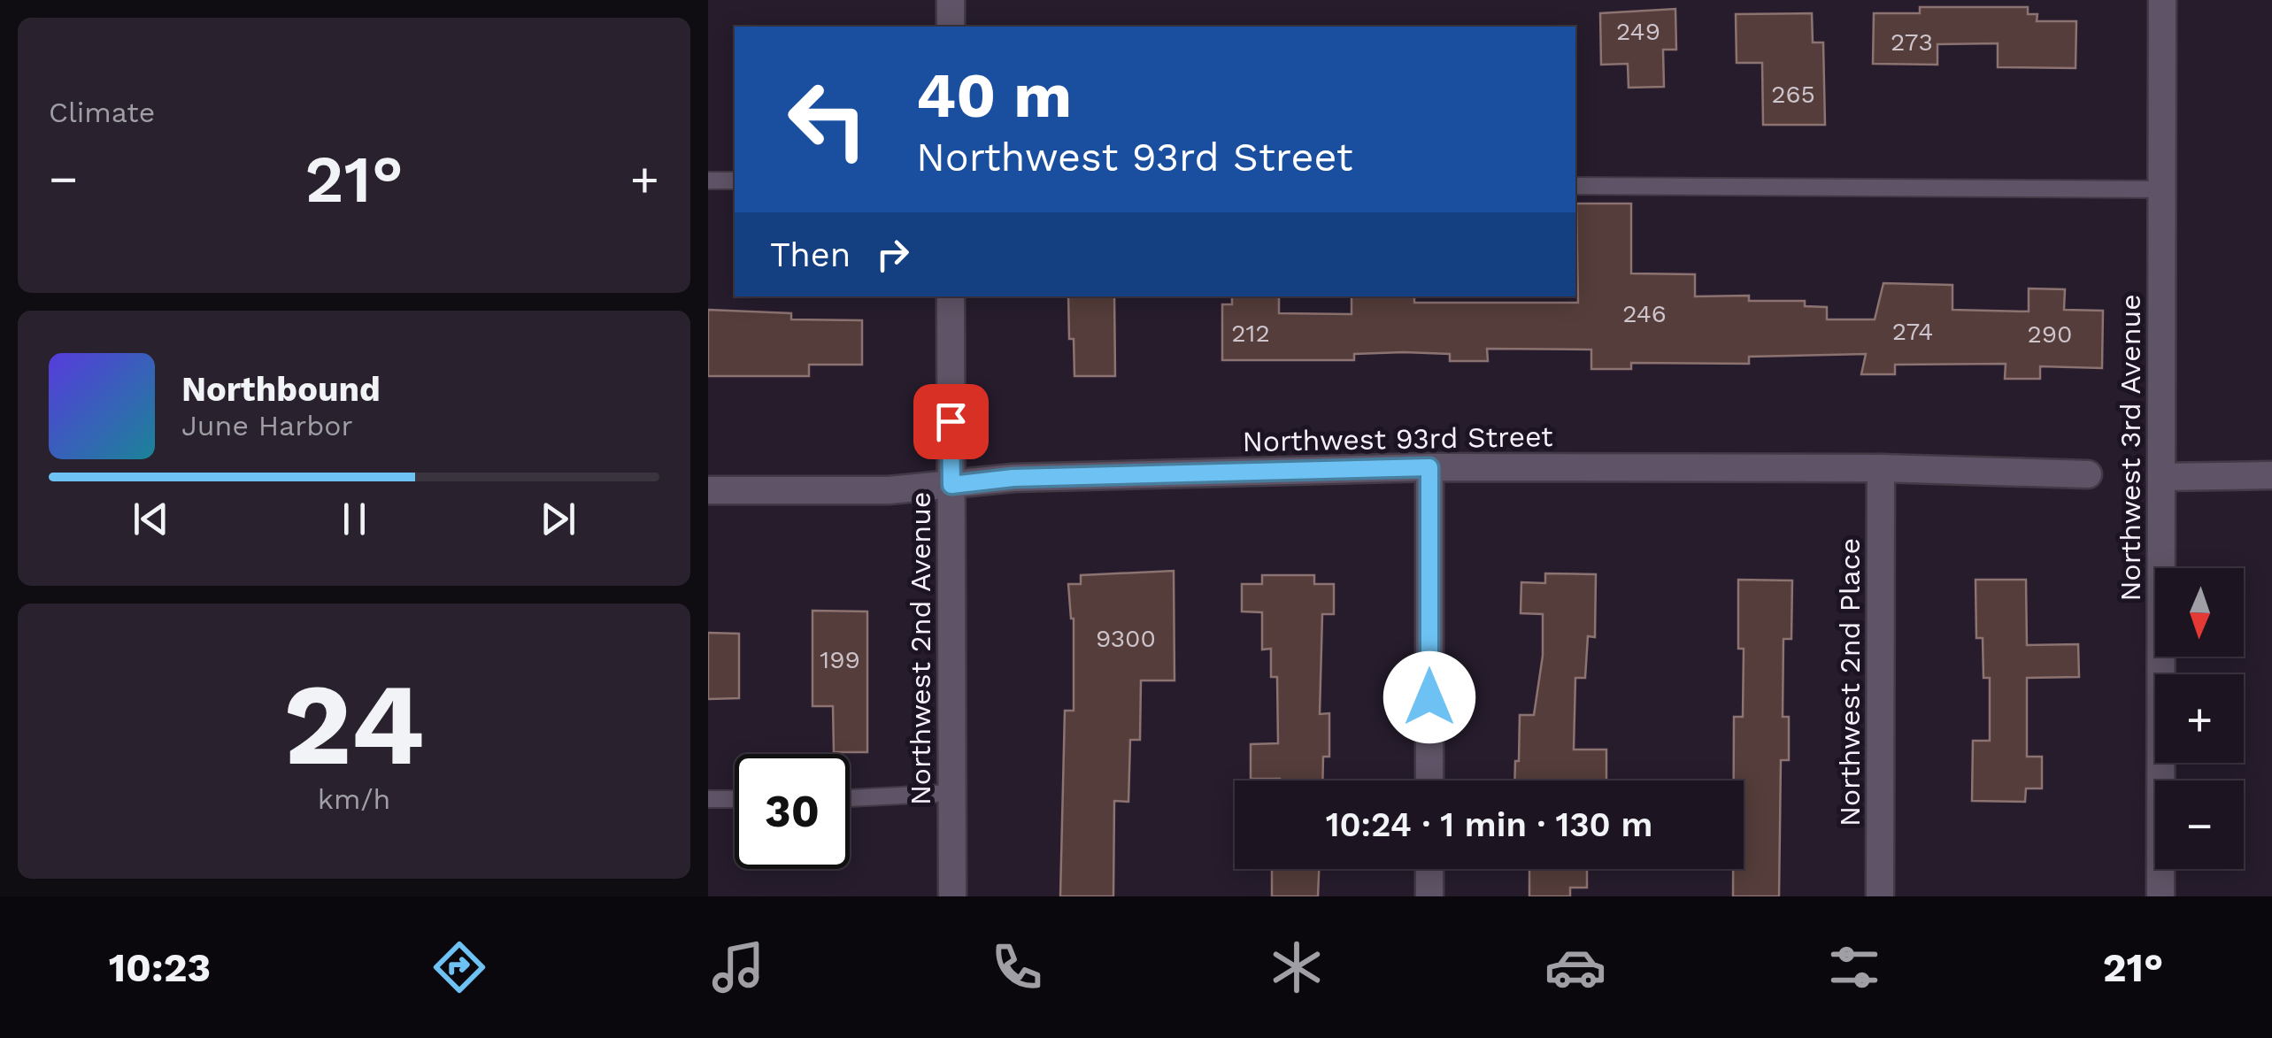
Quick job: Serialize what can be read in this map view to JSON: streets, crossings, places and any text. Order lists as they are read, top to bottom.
{
  "streets": {
    "street": [
      "Northwest 93rd Street",
      "Northwest 3rd Avenue",
      "Northwest 2nd Avenue",
      "Northwest 2nd Place"
    ]
  },
  "crossings": [
    ["Northwest 93rd Street", "Northwest 2nd Avenue"],
    ["Northwest 93rd Street", "Northwest 2nd Place"]
  ],
  "house_numbers": [
    "249",
    "273",
    "265",
    "246",
    "274",
    "212",
    "290",
    "9300",
    "199"
  ],
  "north": "bottom",
  "page": {
    "tile": [
      "Climate",
      ["24", "km/h"]
    ],
    "turn": ["40 m", "Northwest 93rd Street"],
    "heat": ["−", "21°", "+"],
    "then": "Then",
    "song": ["Northbound", "June Harbor"],
    "map_buttons": ["+", "−"],
    "limit": "30",
    "trip": "10:24 · 1 min · 130 m",
    "tabs": ["10:23", "21°"]
  }
}
